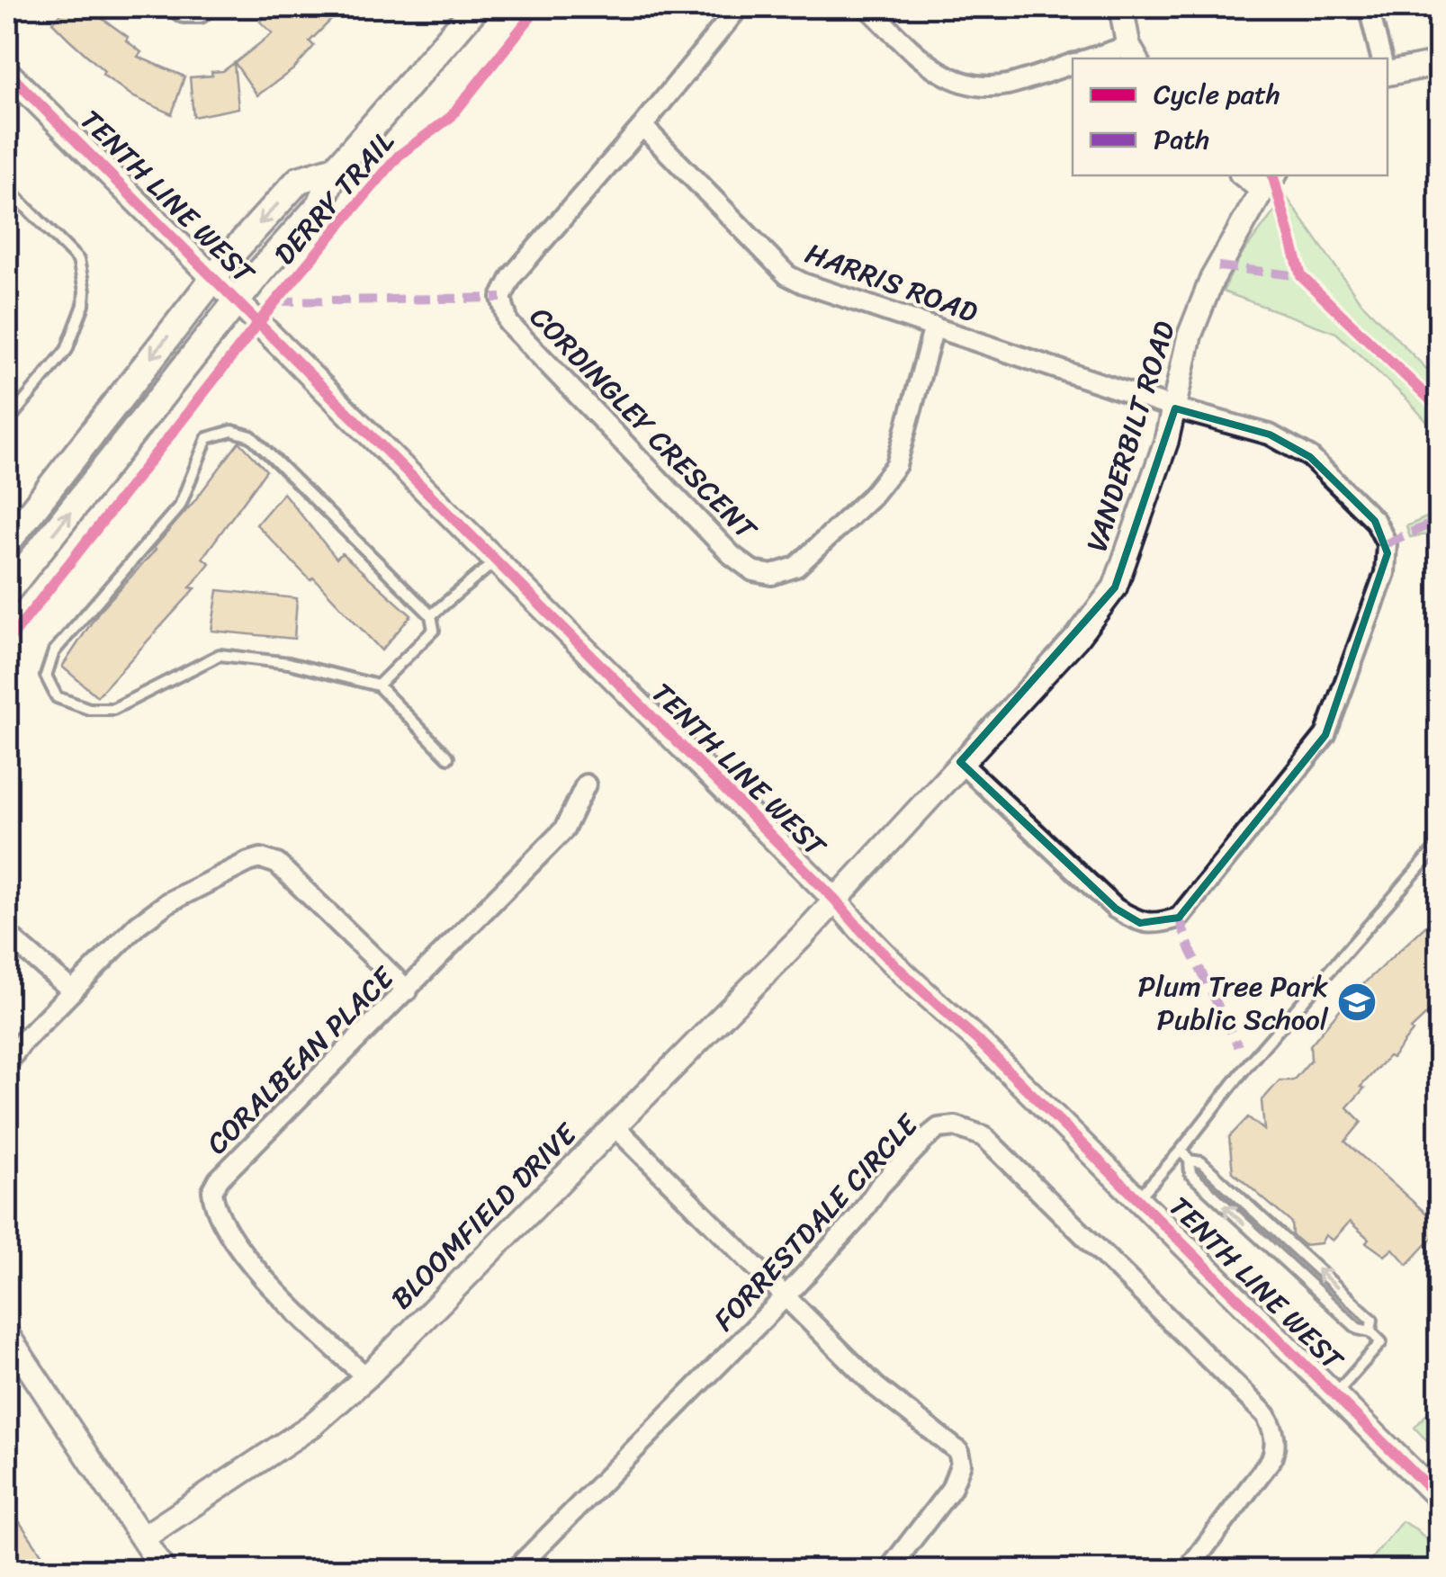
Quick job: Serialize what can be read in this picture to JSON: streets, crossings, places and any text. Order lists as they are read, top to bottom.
{
  "streets": {
    "street": [
      "TENTH LINE WEST",
      "HARRIS ROAD",
      "CORDINGLEY CRESCENT",
      "VANDERBILT ROAD",
      "CORALBEAN PLACE",
      "BLOOMFIELD DRIVE",
      "FORRESTDALE CIRCLE"
    ],
    "cycle path": ["DERRY TRAIL"]
  },
  "crossings": [
    ["TENTH LINE WEST", "VANDERBILT ROAD"],
    ["TENTH LINE WEST", "BLOOMFIELD DRIVE"],
    ["HARRIS ROAD", "CORDINGLEY CRESCENT"],
    ["HARRIS ROAD", "VANDERBILT ROAD"],
    ["VANDERBILT ROAD", "BLOOMFIELD DRIVE"],
    ["CORALBEAN PLACE", "BLOOMFIELD DRIVE"]
  ],
  "places": {
    "school or university": ["Plum Tree Park Public School"]
  },
  "legend": ["Cycle path", "Path"]
}
